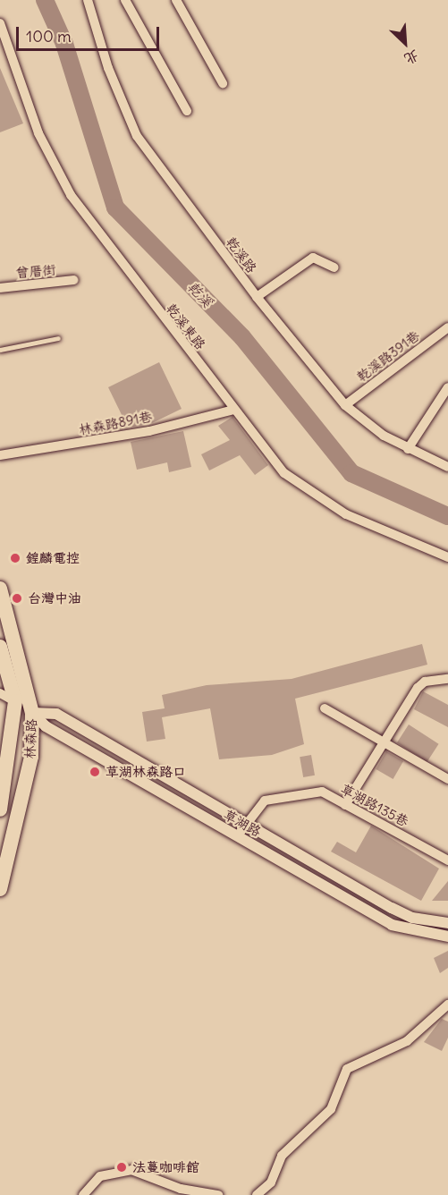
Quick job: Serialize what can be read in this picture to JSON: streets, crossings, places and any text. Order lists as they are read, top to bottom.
{
  "streets": {
    "main road": ["林森路"],
    "street": [
      "乾溪路",
      "曾厝街",
      "乾溪東路",
      "乾溪路391巷",
      "林森路891巷",
      "草湖路135巷",
      "草湖路"
    ]
  },
  "crossings": [
    ["乾溪路", "乾溪路391巷"],
    ["乾溪東路", "林森路891巷"],
    ["林森路", "草湖路"],
    ["草湖路135巷", "草湖路"]
  ],
  "water": ["乾溪"],
  "places": [
    "鍠麟電控",
    "台灣中油",
    "草湖林森路口",
    "法蔓咖啡館"
  ],
  "scale_bar": "100 m",
  "north": "bottom right"
}
